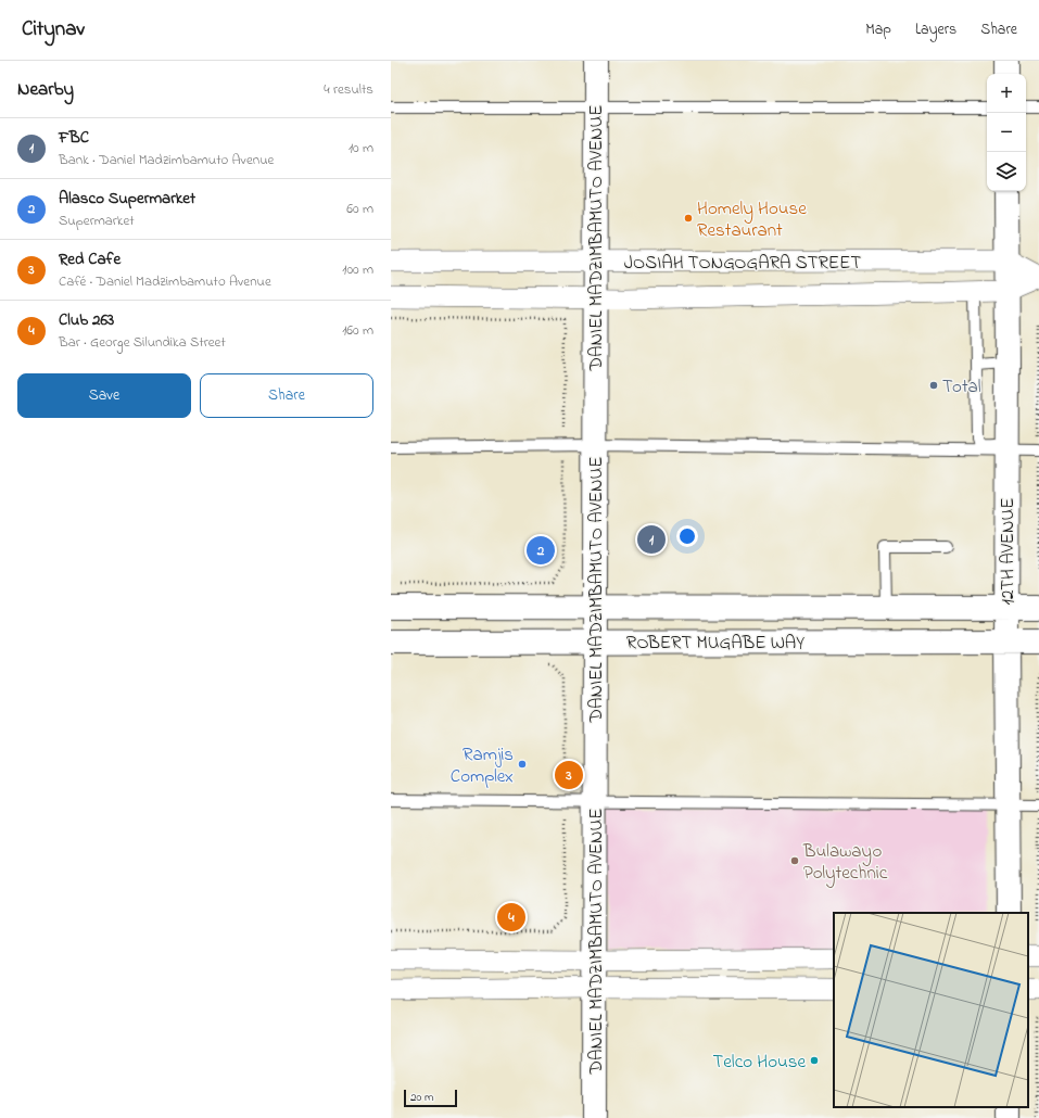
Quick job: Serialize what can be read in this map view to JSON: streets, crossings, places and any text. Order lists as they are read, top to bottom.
{
  "streets": {
    "main road": ["DANIEL MADZIMBAMUTO AVENUE", "12TH AVENUE", "ROBERT MUGABE WAY"],
    "street": ["JOSIAH TONGOGARA STREET"]
  },
  "crossings": [
    ["DANIEL MADZIMBAMUTO AVENUE", "JOSIAH TONGOGARA STREET"],
    ["DANIEL MADZIMBAMUTO AVENUE", "ROBERT MUGABE WAY"],
    ["JOSIAH TONGOGARA STREET", "12TH AVENUE"],
    ["12TH AVENUE", "ROBERT MUGABE WAY"]
  ],
  "places": [
    "Homely House Restaurant",
    "Total",
    "Ramjis Complex",
    "Bulawayo Polytechnic",
    "Telco House"
  ],
  "scale_bar": "20 m",
  "page": {
    "header": "Citynav",
    "nav": ["Map", "Layers", "Share"],
    "heading": ["Nearby", "4 results"],
    "map_buttons": ["+", "−"],
    "list": [
      {
        "mark": "1",
        "name": "FBC",
        "note": "Bank · Daniel Madzimbamuto Avenue",
        "value": "10 m"
      },
      {
        "mark": "2",
        "name": "Alasco Supermarket",
        "note": "Supermarket",
        "value": "60 m"
      },
      {
        "mark": "3",
        "name": "Red Cafe",
        "note": "Café · Daniel Madzimbamuto Avenue",
        "value": "100 m"
      },
      {
        "mark": "4",
        "name": "Club 263",
        "note": "Bar · George Silundika Street",
        "value": "160 m"
      }
    ],
    "buttons": ["Save", "Share"],
    "pins": [
      "1",
      "2",
      "3",
      "4"
    ],
    "scale": "20 m"
  }
}
